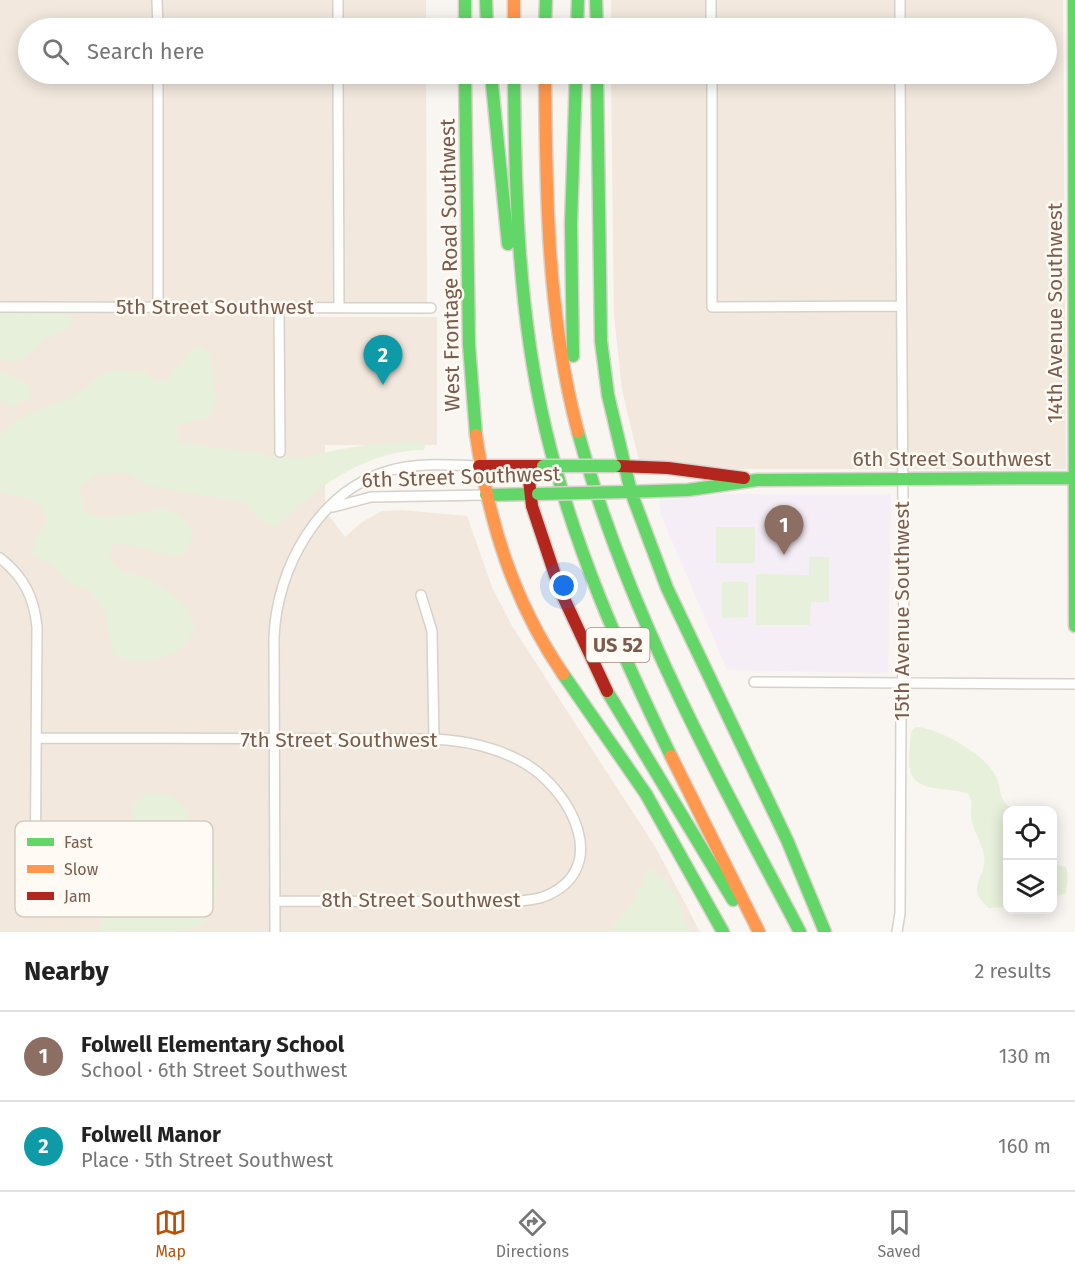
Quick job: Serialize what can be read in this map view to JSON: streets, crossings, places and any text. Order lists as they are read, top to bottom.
{
  "streets": {
    "main road": [
      "West Frontage Road Southwest",
      "14th Avenue Southwest",
      "6th Street Southwest",
      "US 52"
    ],
    "street": [
      "5th Street Southwest",
      "15th Avenue Southwest",
      "7th Street Southwest",
      "8th Street Southwest"
    ]
  },
  "crossings": [
    ["West Frontage Road Southwest", "6th Street Southwest"],
    ["14th Avenue Southwest", "6th Street Southwest"],
    ["6th Street Southwest", "15th Avenue Southwest"],
    ["7th Street Southwest", "8th Street Southwest"]
  ],
  "legend": ["Fast", "Slow", "Jam"],
  "page": {
    "search": "Search here",
    "pins": ["2", "1"],
    "heading": ["Nearby", "2 results"],
    "list": [
      {
        "mark": "1",
        "name": "Folwell Elementary School",
        "note": "School · 6th Street Southwest",
        "value": "130 m"
      },
      {
        "mark": "2",
        "name": "Folwell Manor",
        "note": "Place · 5th Street Southwest",
        "value": "160 m"
      }
    ],
    "nav": ["Map", "Directions", "Saved"]
  }
}
